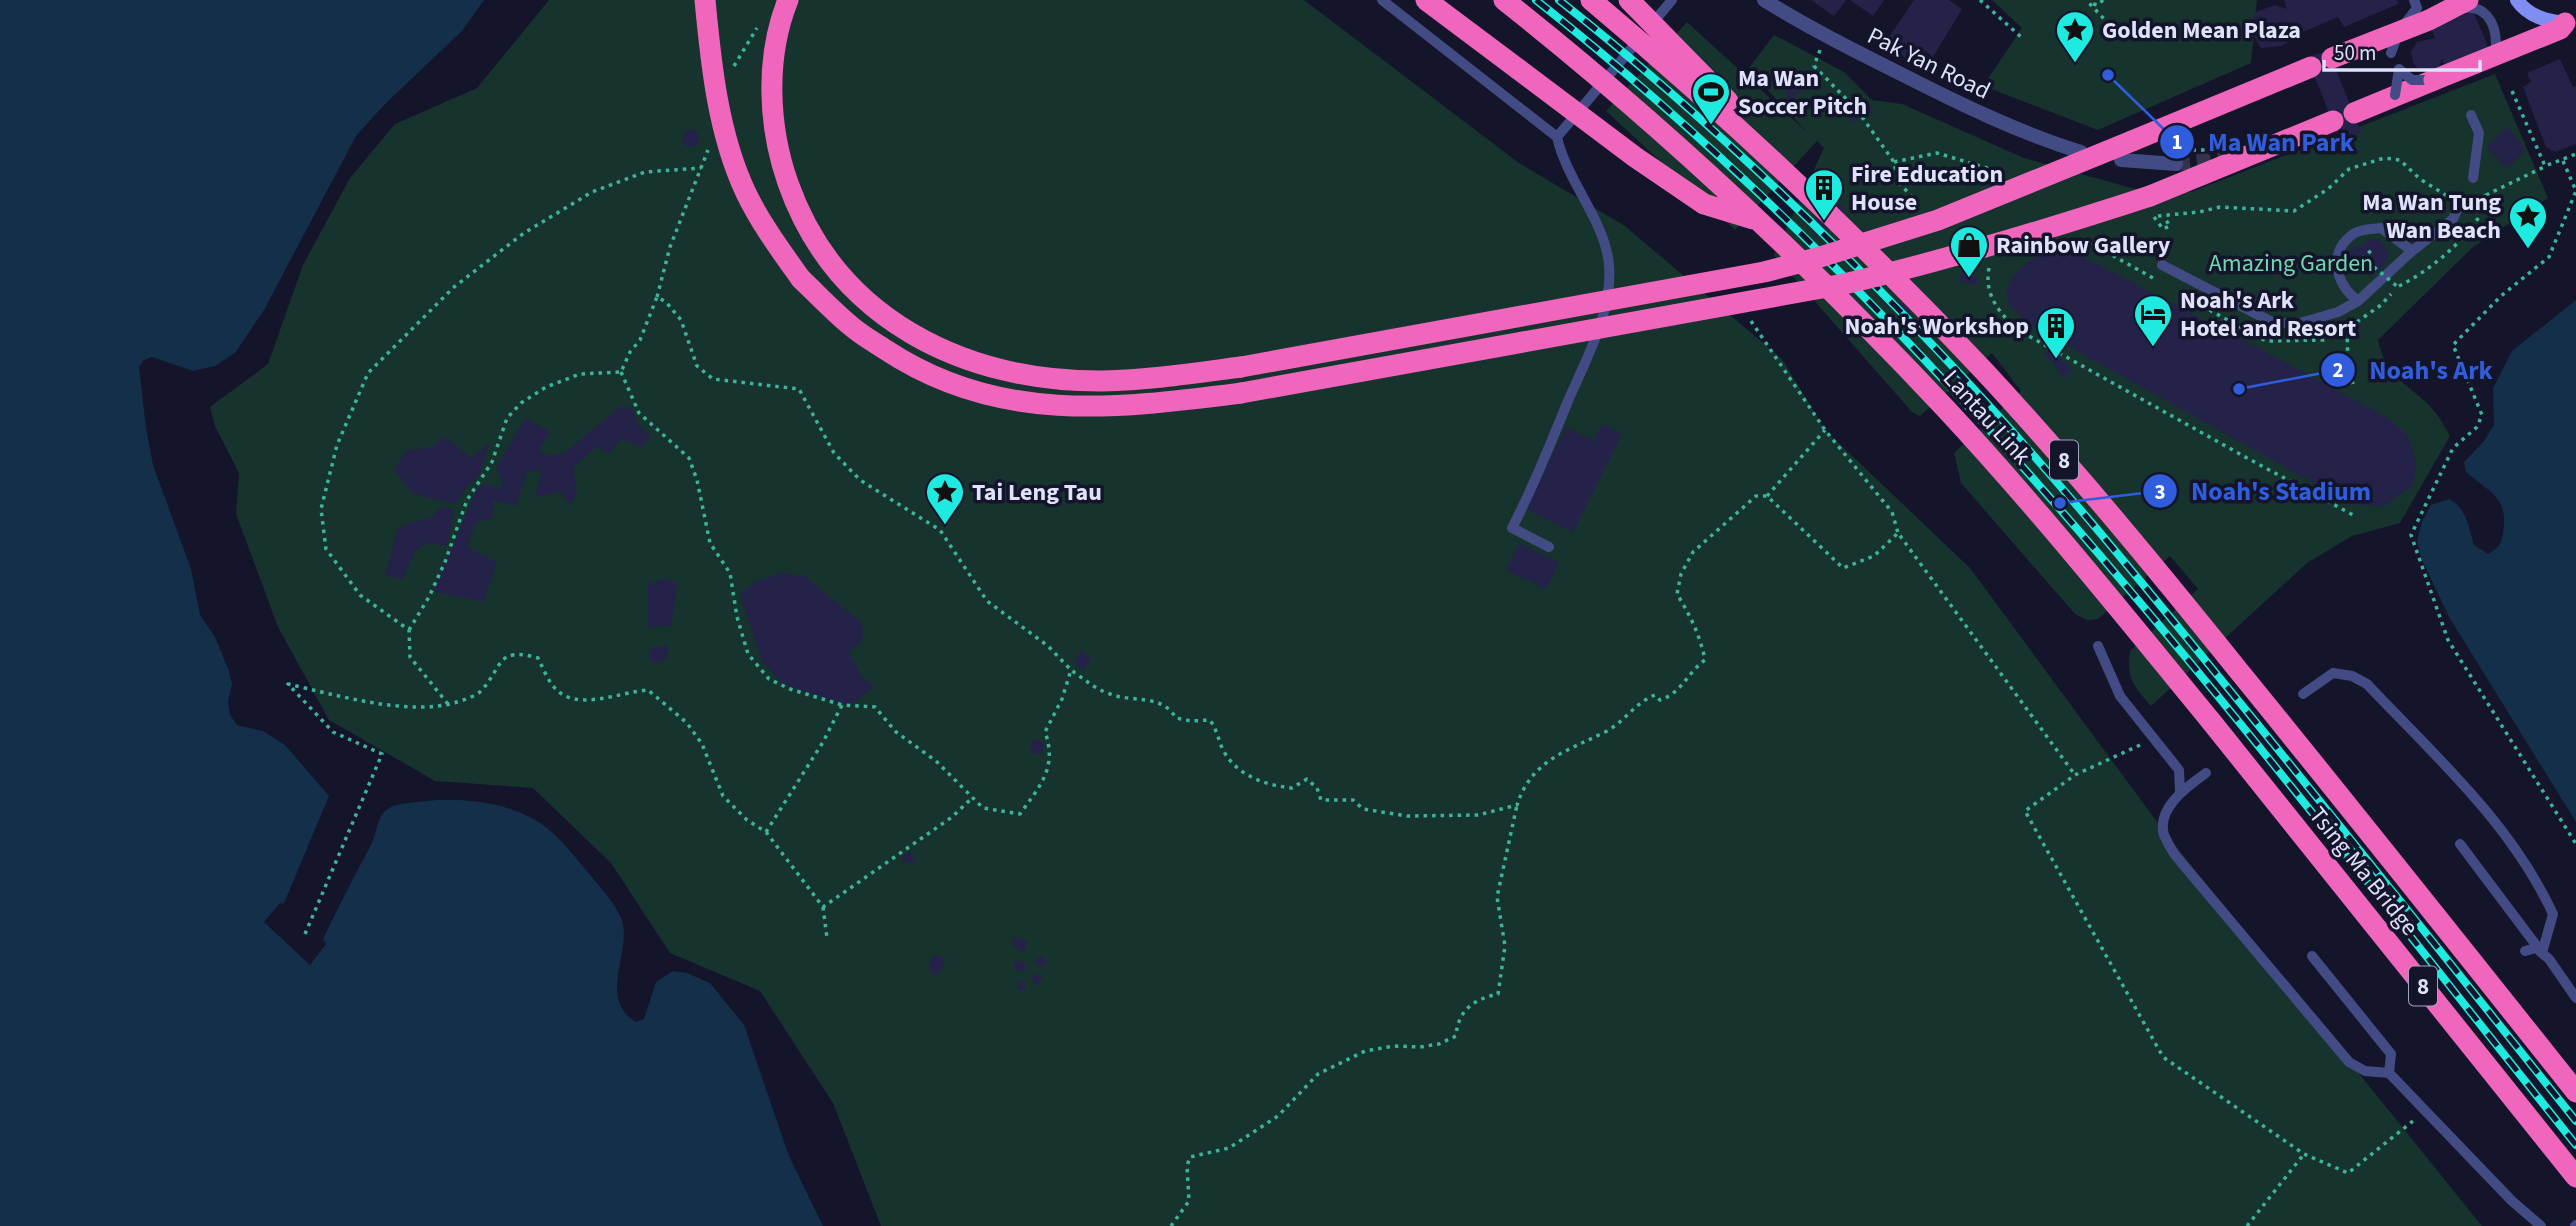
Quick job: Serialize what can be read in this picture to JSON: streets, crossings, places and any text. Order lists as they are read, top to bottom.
{
  "streets": {
    "highway": ["Lantau Link", "8", "Tsing Ma Bridge"],
    "street": ["Pak Yan Road"]
  },
  "crossings": [
    ["Lantau Link", "Tsing Ma Bridge"]
  ],
  "parks": ["Amazing Garden"],
  "places": {
    "place": ["Golden Mean Plaza", "Ma Wan Tung Wan Beach", "Tai Leng Tau"],
    "other": ["Ma Wan Park", "Noah's Ark", "Noah's Stadium"],
    "sports": ["Ma Wan Soccer Pitch"],
    "building": ["Fire Education House", "Noah's Workshop"],
    "shop": ["Rainbow Gallery"],
    "hotel": ["Noah's Ark Hotel and Resort"]
  },
  "scale_bar": "50 m"
}
